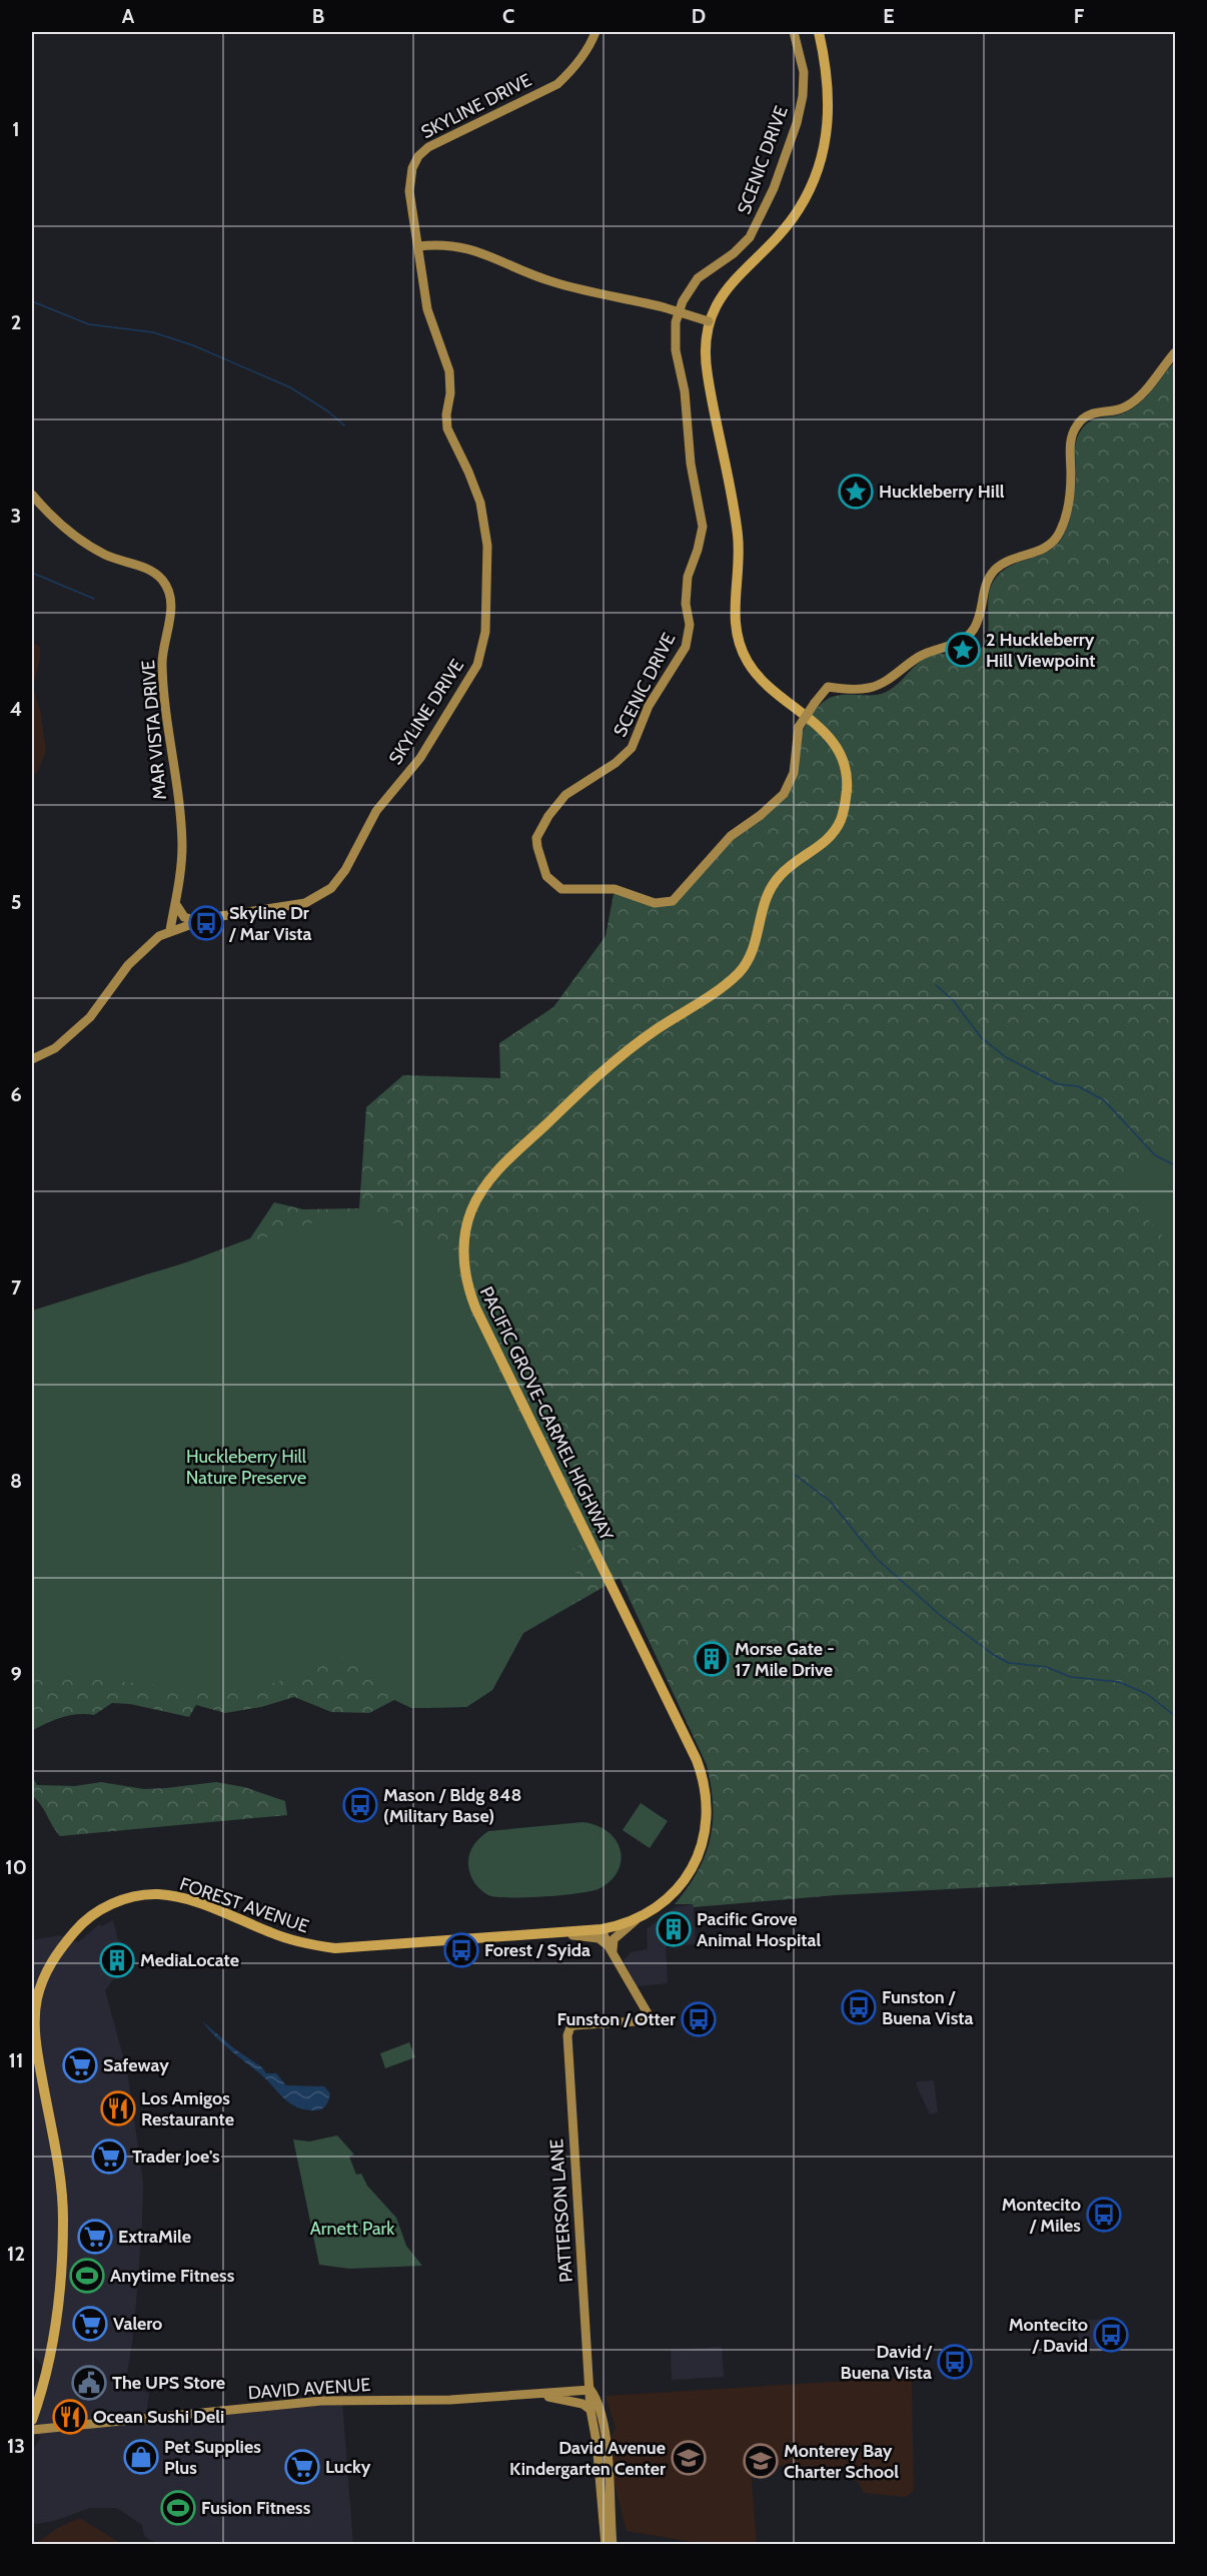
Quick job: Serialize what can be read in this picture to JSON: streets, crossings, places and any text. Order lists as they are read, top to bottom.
{
  "streets": {
    "main road": ["PACIFIC GROVE-CARMEL HIGHWAY", "FOREST AVENUE"],
    "street": [
      "SKYLINE DRIVE",
      "SCENIC DRIVE",
      "MAR VISTA DRIVE",
      "PATTERSON LANE",
      "DAVID AVENUE"
    ]
  },
  "crossings": [
    ["SKYLINE DRIVE", "MAR VISTA DRIVE"],
    ["PACIFIC GROVE-CARMEL HIGHWAY", "FOREST AVENUE"],
    ["PATTERSON LANE", "DAVID AVENUE"]
  ],
  "parks": ["Huckleberry Hill Nature Preserve", "Arnett Park"],
  "places": {
    "place": ["Huckleberry Hill", "2 Huckleberry Hill Viewpoint"],
    "bus stop": [
      "Skyline Dr / Mar Vista",
      "Mason / Bldg 848 (Military Base)",
      "Forest / Syida",
      "Funston / Buena Vista",
      "Funston / Otter",
      "Montecito / Miles",
      "Montecito / David",
      "David / Buena Vista"
    ],
    "building": ["Morse Gate - 17 Mile Drive", "Pacific Grove Animal Hospital", "MediaLocate"],
    "supermarket": [
      "Safeway",
      "Trader Joe's",
      "ExtraMile",
      "Valero",
      "Lucky"
    ],
    "restaurant": ["Los Amigos Restaurante", "Ocean Sushi Deli"],
    "sports": ["Anytime Fitness", "Fusion Fitness"],
    "public building": ["The UPS Store"],
    "shop": ["Pet Supplies Plus"],
    "school or university": ["David Avenue Kindergarten Center", "Monterey Bay Charter School"]
  },
  "grid": {
    "columns": [
      "A",
      "B",
      "C",
      "D",
      "E",
      "F"
    ],
    "rows": [
      "1",
      "2",
      "3",
      "4",
      "5",
      "6",
      "7",
      "8",
      "9",
      "10",
      "11",
      "12",
      "13"
    ]
  }
}
